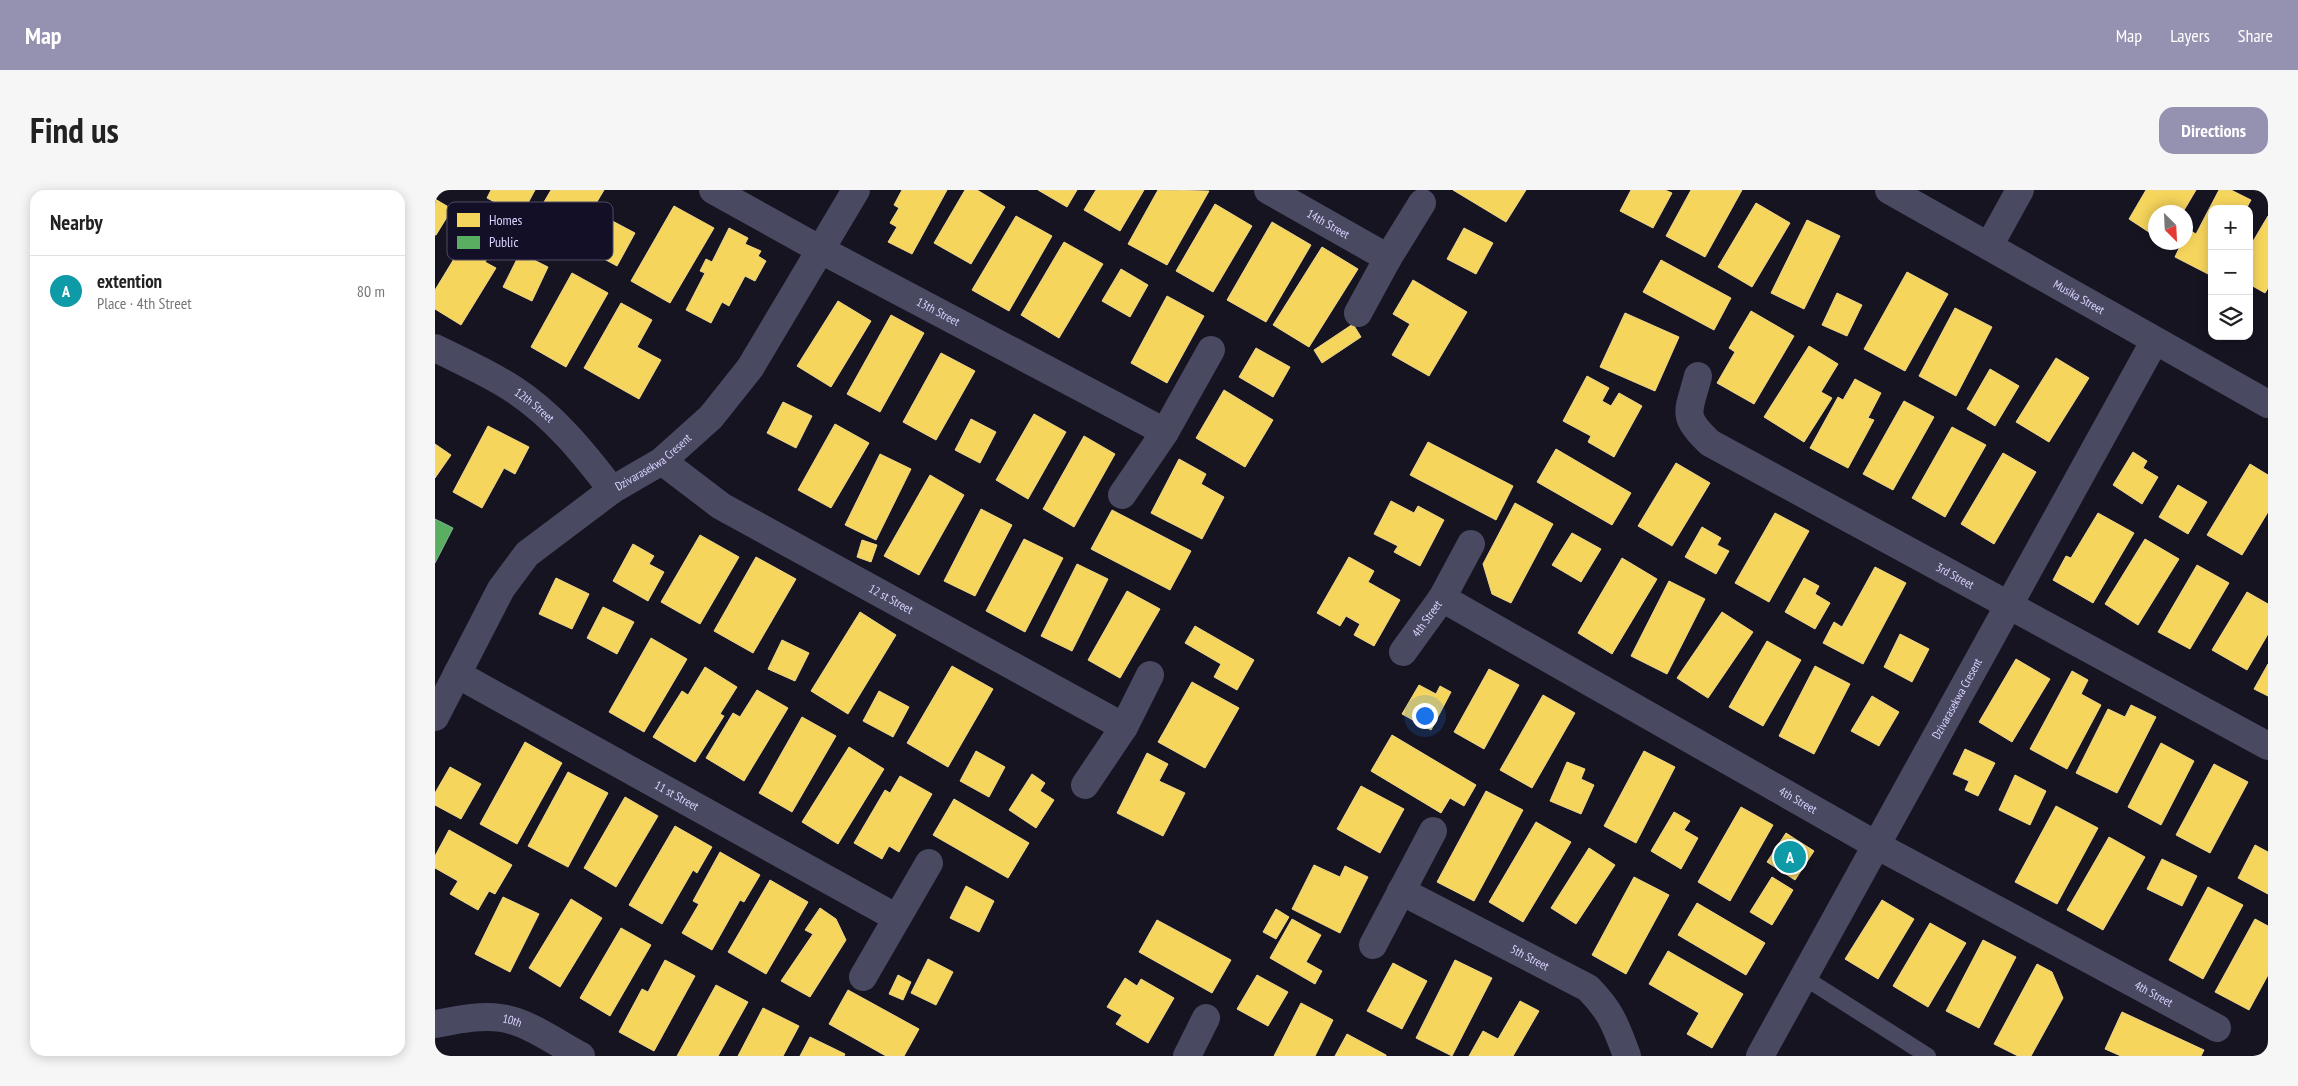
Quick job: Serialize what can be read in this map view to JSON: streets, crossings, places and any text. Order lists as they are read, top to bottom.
{
  "streets": {
    "street": [
      "14th Street",
      "Musika Street",
      "13th Street",
      "12th Street",
      "Dzivarasekwa Cresent",
      "3rd Street",
      "12 st Street",
      "4th Street",
      "11 st Street",
      "5th Street",
      "10th"
    ]
  },
  "crossings": [
    ["Musika Street", "Dzivarasekwa Cresent"],
    ["13th Street", "Dzivarasekwa Cresent"],
    ["12th Street", "Dzivarasekwa Cresent"],
    ["Dzivarasekwa Cresent", "3rd Street"],
    ["Dzivarasekwa Cresent", "12 st Street"],
    ["Dzivarasekwa Cresent", "4th Street"],
    ["Dzivarasekwa Cresent", "11 st Street"]
  ],
  "legend": ["Homes", "Public"],
  "north": "bottom right",
  "page": {
    "header": "Map",
    "nav": ["Map", "Layers", "Share"],
    "title": "Find us",
    "buttons": "Directions",
    "heading": "Nearby",
    "map_buttons": ["+", "−"],
    "list": [
      {
        "mark": "A",
        "name": "extention",
        "note": "Place · 4th Street",
        "value": "80 m"
      }
    ],
    "pins": "A"
  }
}
